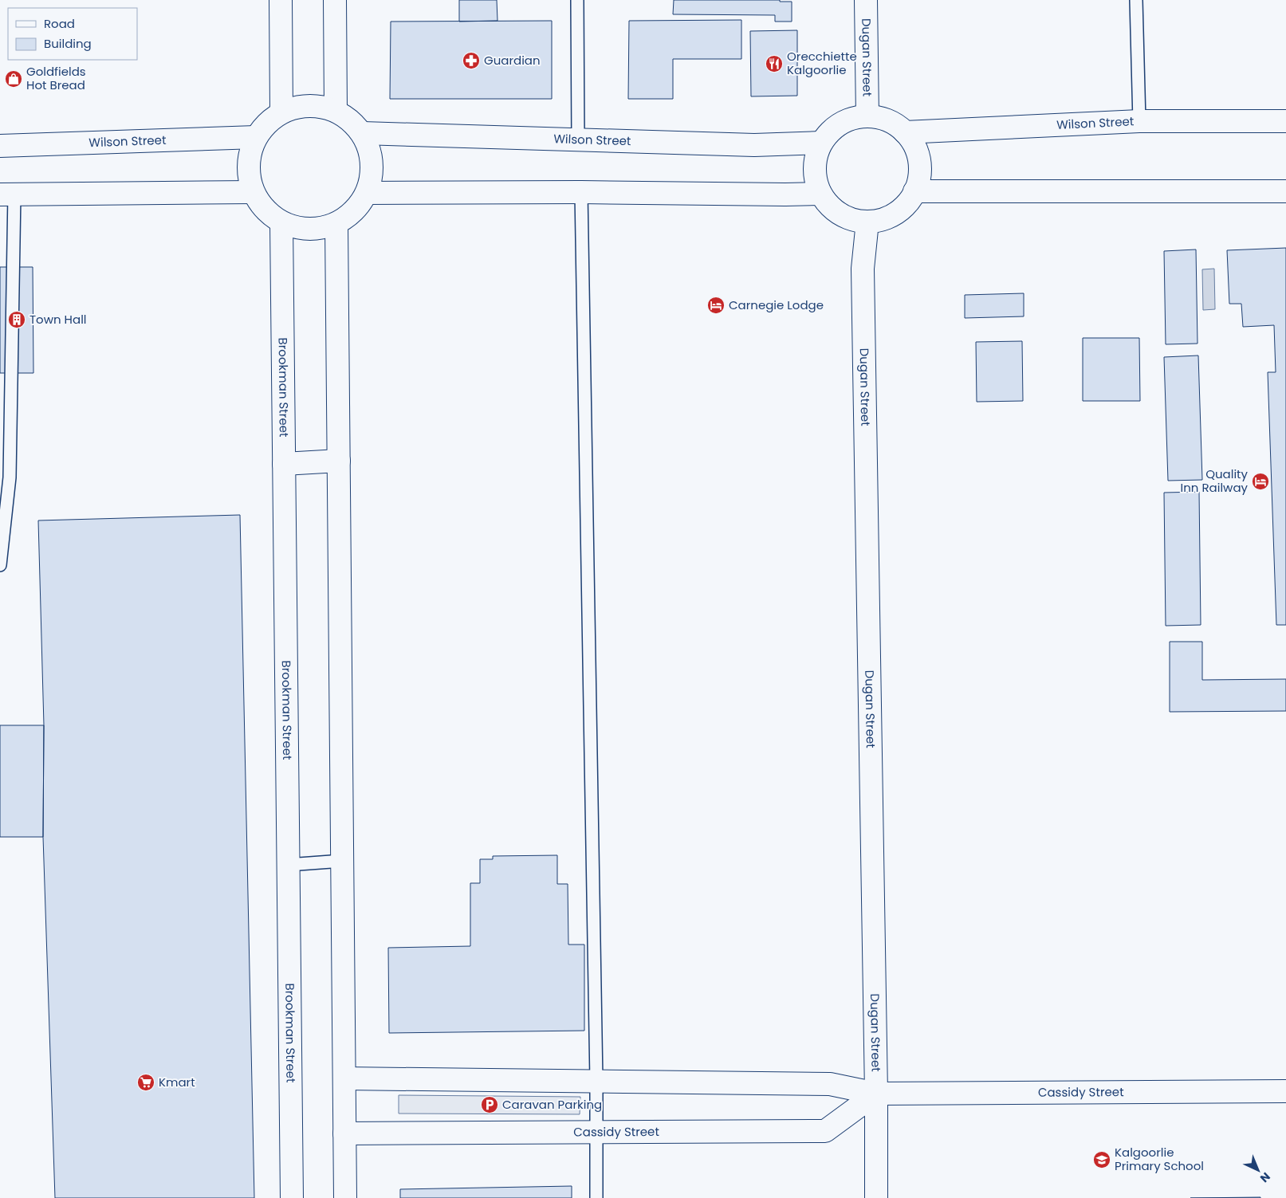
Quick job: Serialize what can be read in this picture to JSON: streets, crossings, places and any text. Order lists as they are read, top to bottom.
{
  "streets": {
    "street": [
      "Dugan Street",
      "Wilson Street",
      "Brookman Street",
      "Cassidy Street"
    ]
  },
  "crossings": [
    ["Dugan Street", "Wilson Street"],
    ["Dugan Street", "Cassidy Street"],
    ["Wilson Street", "Brookman Street"]
  ],
  "places": {
    "pharmacy": ["Guardian"],
    "restaurant": ["Orecchiette Kalgoorlie"],
    "shop": ["Goldfields Hot Bread"],
    "hotel": ["Carnegie Lodge", "Quality Inn Railway"],
    "building": ["Town Hall"],
    "supermarket": ["Kmart"],
    "parking": ["Caravan Parking"],
    "school or university": ["Kalgoorlie Primary School"]
  },
  "legend": ["Road", "Building"],
  "north": "bottom right"
}
